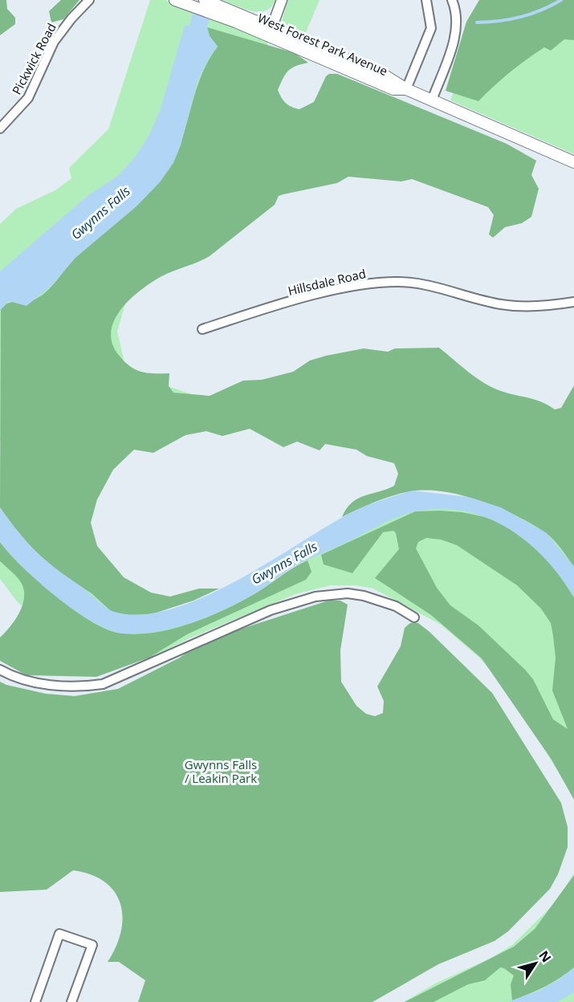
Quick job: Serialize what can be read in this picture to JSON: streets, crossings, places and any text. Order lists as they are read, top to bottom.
{
  "streets": {
    "main road": ["West Forest Park Avenue"],
    "street": ["Pickwick Road", "Hillsdale Road"]
  },
  "water": ["Gwynns Falls"],
  "parks": ["Gwynns Falls / Leakin Park"],
  "north": "top right"
}
